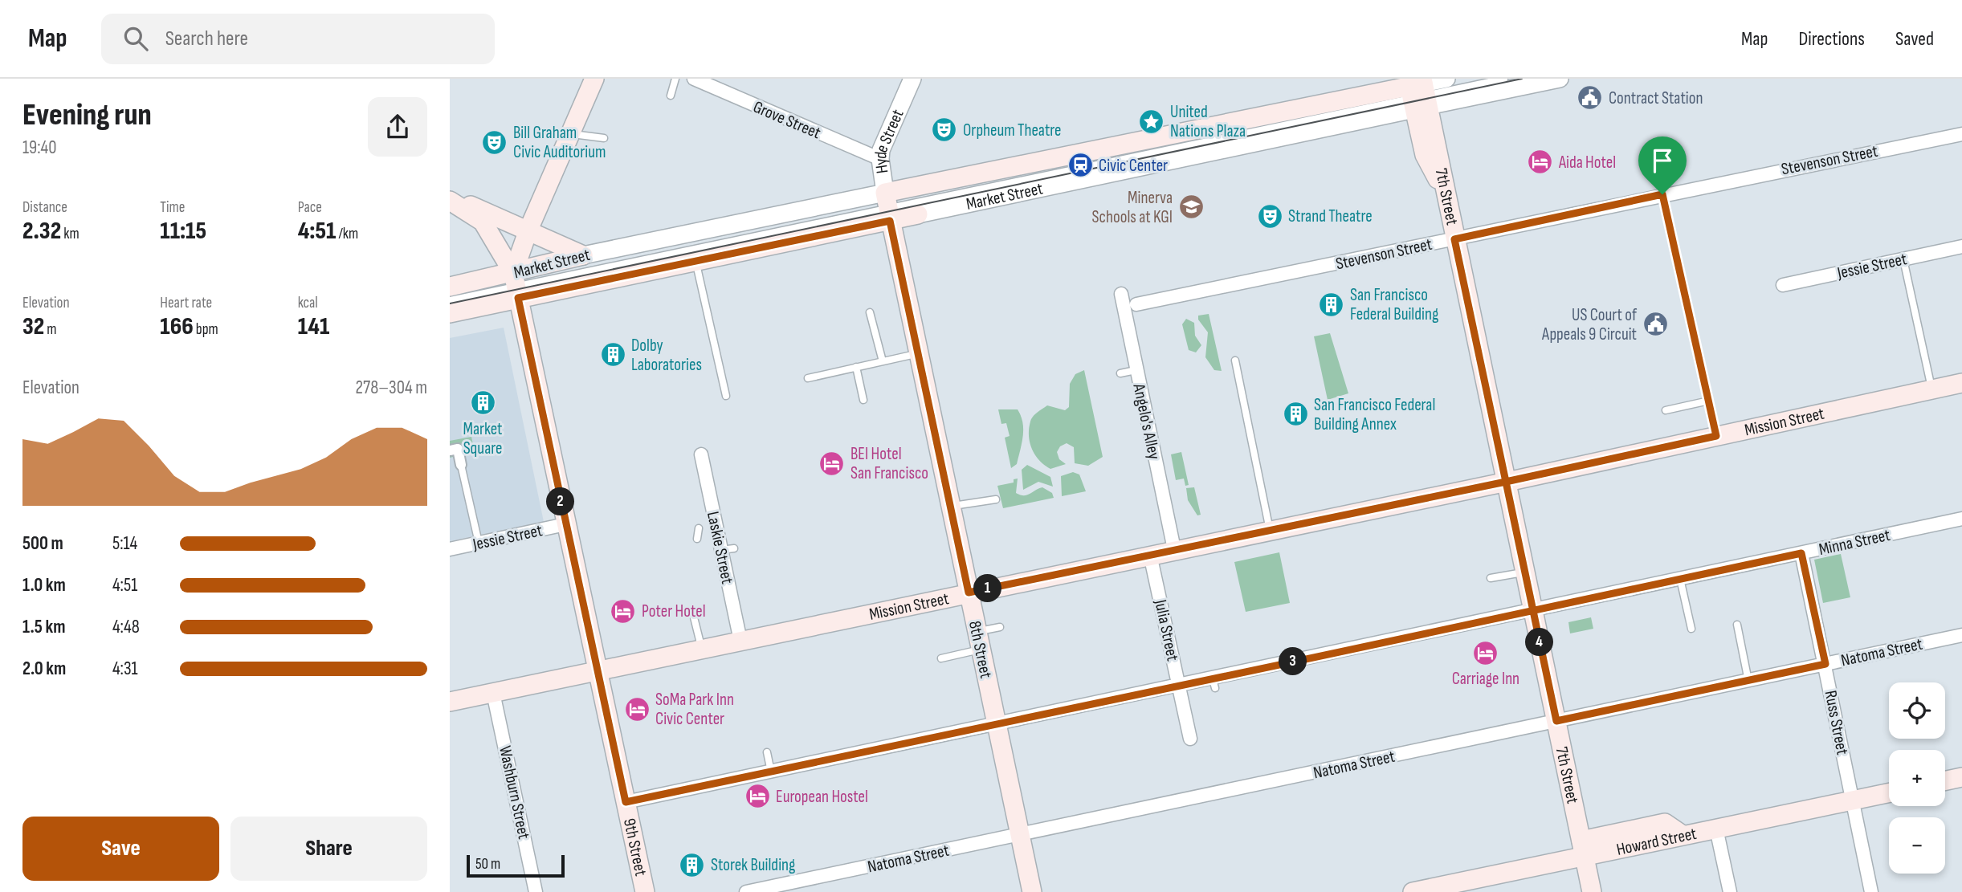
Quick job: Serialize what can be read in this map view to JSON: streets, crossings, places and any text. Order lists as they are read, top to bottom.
{
  "streets": {
    "main road": [
      "Market Street",
      "7th Street",
      "Mission Street",
      "8th Street",
      "Howard Street",
      "9th Street"
    ],
    "street": [
      "Grove Street",
      "Hyde Street",
      "Stevenson Street",
      "Jessie Street",
      "Angelo's Alley",
      "Minna Street",
      "Laskie Street",
      "Julia Street",
      "Natoma Street",
      "Russ Street",
      "Washburn Street"
    ]
  },
  "crossings": [
    ["Grove Street", "Hyde Street"],
    ["Hyde Street", "Market Street"],
    ["Hyde Street", "8th Street"],
    ["Stevenson Street", "7th Street"],
    ["Market Street", "7th Street"],
    ["Market Street", "8th Street"],
    ["Market Street", "9th Street"],
    ["7th Street", "Mission Street"],
    ["7th Street", "Minna Street"],
    ["7th Street", "Natoma Street"],
    ["7th Street", "Howard Street"],
    ["Jessie Street", "9th Street"],
    ["Angelo's Alley", "Mission Street"],
    ["Mission Street", "Laskie Street"],
    ["Mission Street", "Julia Street"],
    ["Mission Street", "8th Street"],
    ["Mission Street", "Washburn Street"],
    ["Mission Street", "9th Street"],
    ["Minna Street", "Julia Street"],
    ["Minna Street", "8th Street"],
    ["Minna Street", "Russ Street"],
    ["Minna Street", "9th Street"],
    ["8th Street", "Natoma Street"],
    ["Natoma Street", "Russ Street"],
    ["Russ Street", "Howard Street"]
  ],
  "places": {
    "public building": ["Contract Station", "US Court of Appeals 9 Circuit"],
    "place": ["United Nations Plaza"],
    "theatre": ["Orpheum Theatre", "Bill Graham Civic Auditorium", "Strand Theatre"],
    "hotel": [
      "Aida Hotel",
      "BEI Hotel San Francisco",
      "Poter Hotel",
      "Carriage Inn",
      "SoMa Park Inn Civic Center",
      "European Hostel"
    ],
    "station": ["Civic Center"],
    "school or university": ["Minerva Schools at KGI"],
    "building": [
      "San Francisco Federal Building",
      "Dolby Laboratories",
      "Market Square",
      "San Francisco Federal Building Annex",
      "Storek Building"
    ]
  },
  "scale_bar": "50 m",
  "page": {
    "header": "Map",
    "search": "Search here",
    "nav": ["Map", "Directions", "Saved"],
    "heading": ["Evening run", "19:40"],
    "stats": [
      ["Distance", "2.32 km"],
      ["Time", "11:15"],
      ["Pace", "4:51 /km"],
      ["Elevation", "32 m"],
      ["Heart rate", "166 bpm"],
      ["kcal", "141"]
    ],
    "chart": ["Elevation", "278–304 m"],
    "pins": [
      "2",
      "1",
      "4",
      "3"
    ],
    "list": [
      {
        "name": "500 m",
        "note": "5:14"
      },
      {
        "name": "1.0 km",
        "note": "4:51"
      },
      {
        "name": "1.5 km",
        "note": "4:48"
      },
      {
        "name": "2.0 km",
        "note": "4:31"
      }
    ],
    "map_buttons": ["+", "−"],
    "buttons": ["Save", "Share"],
    "scale": "50 m"
  }
}
